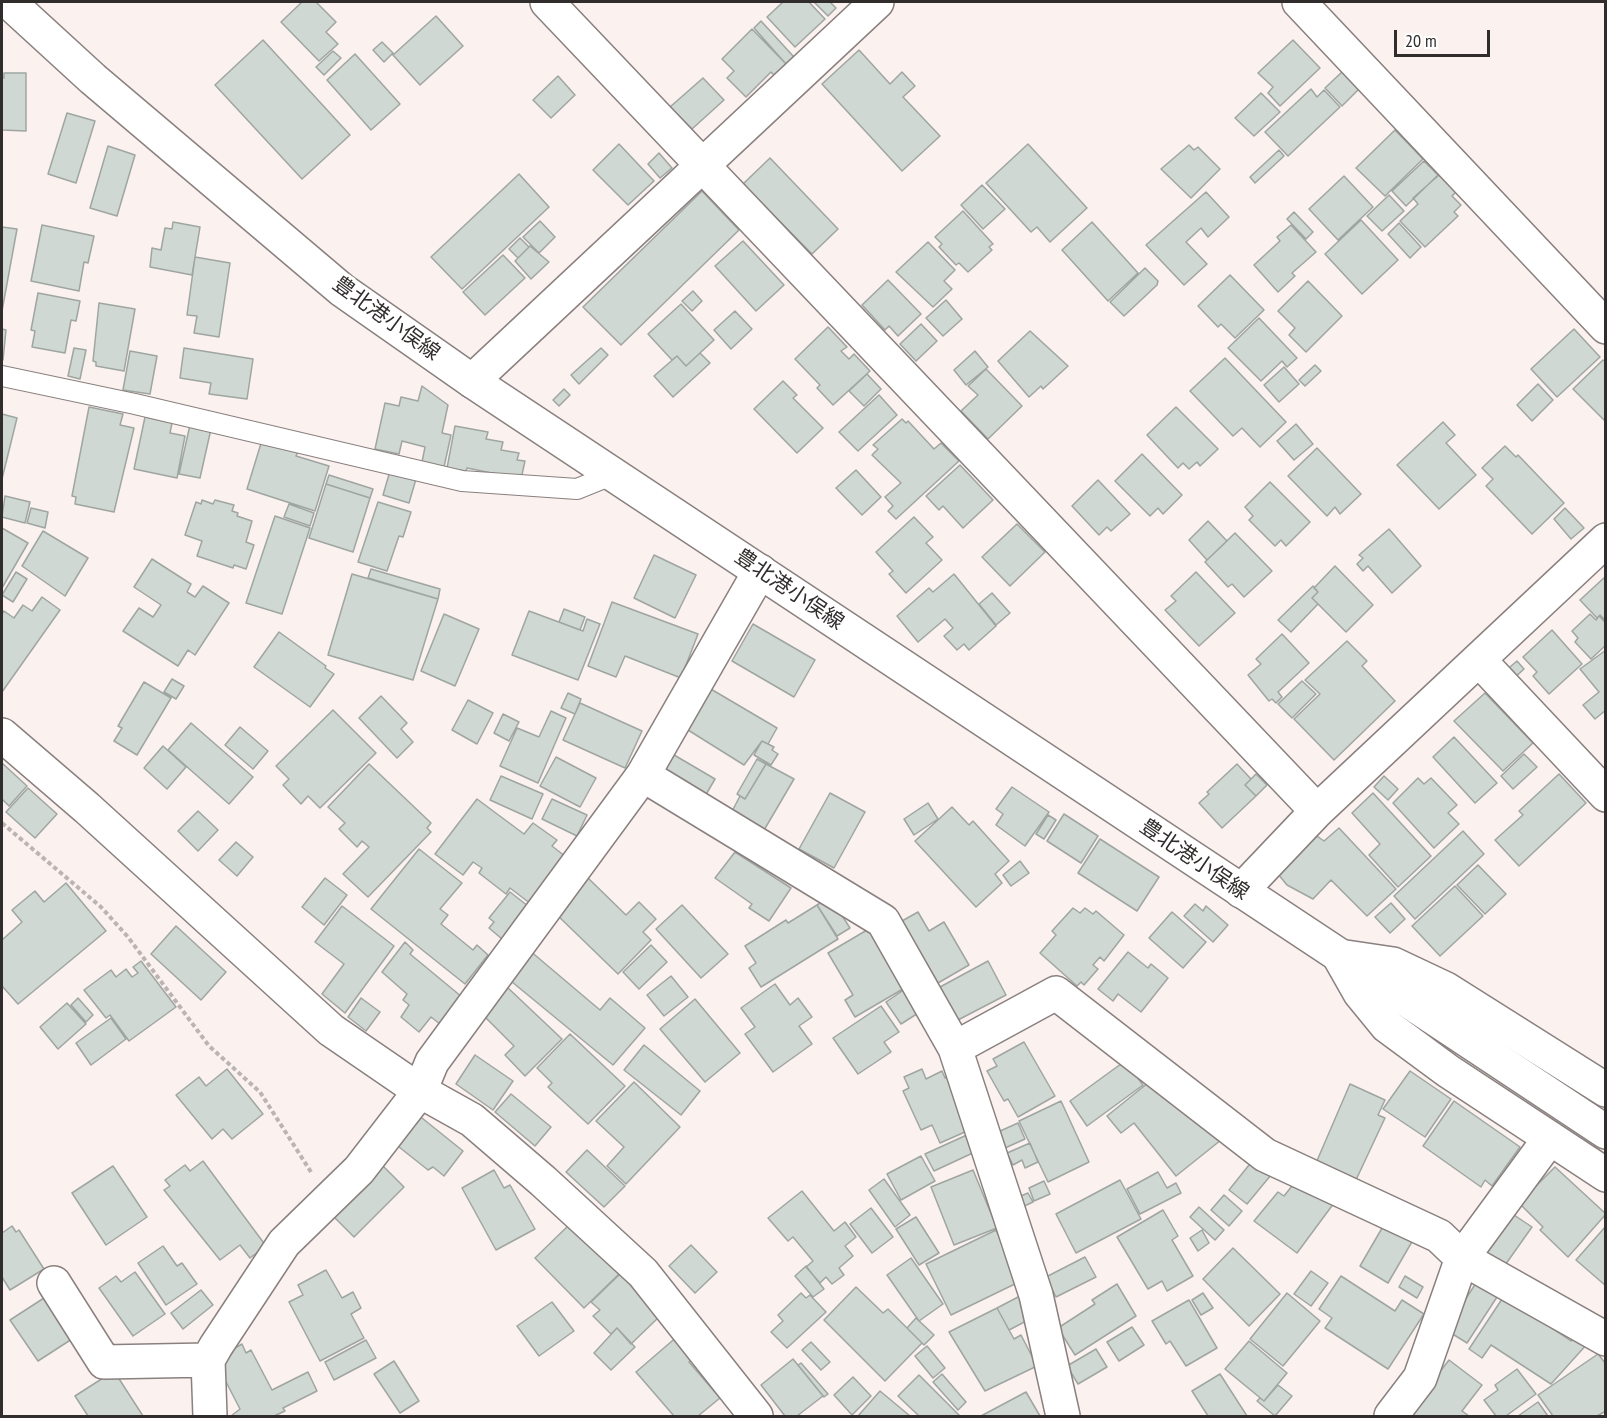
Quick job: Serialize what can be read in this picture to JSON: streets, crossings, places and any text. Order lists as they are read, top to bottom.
{
  "streets": {
    "street": ["豊北港小俣線"]
  },
  "scale_bar": "20 m"
}
